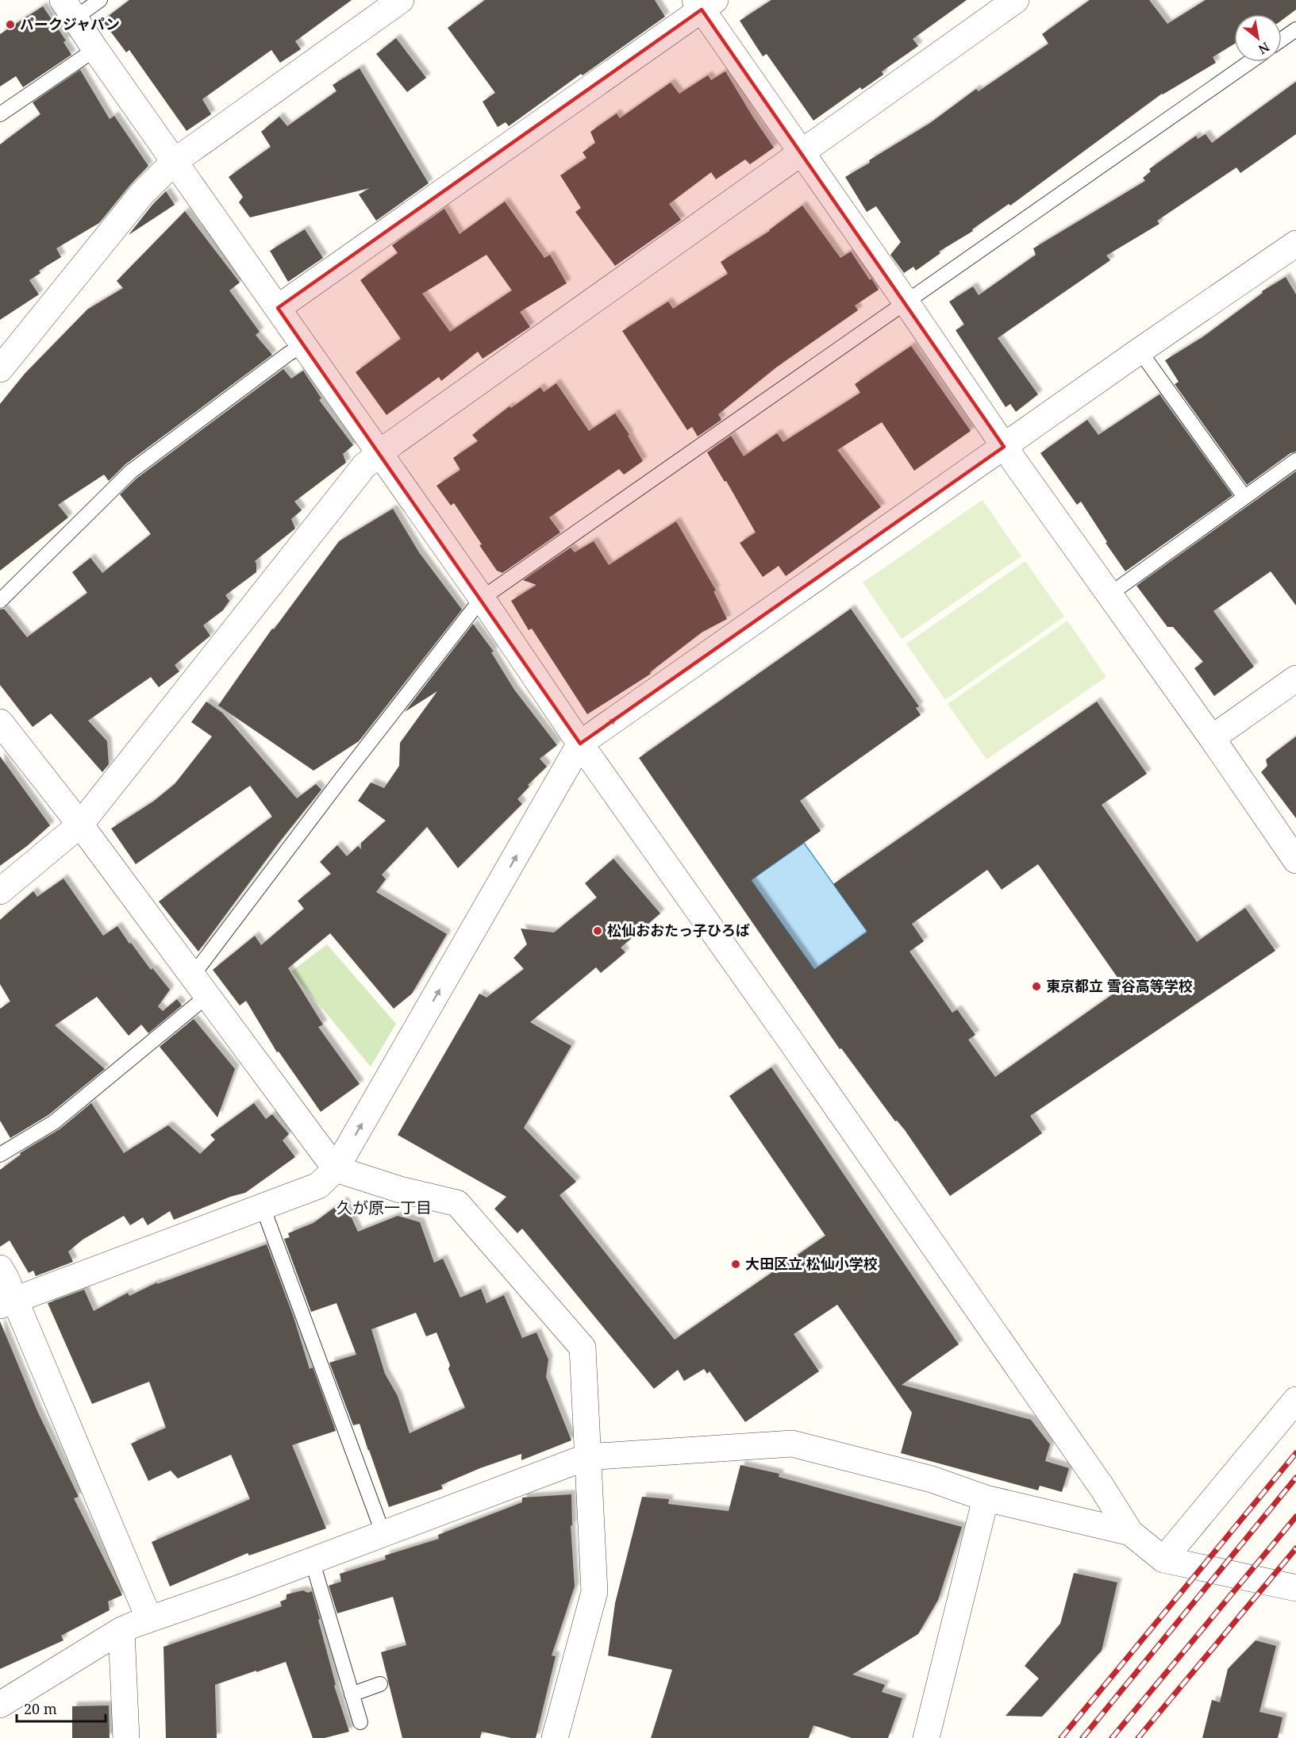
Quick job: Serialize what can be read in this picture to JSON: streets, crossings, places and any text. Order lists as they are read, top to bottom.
{
  "districts": ["久が原一丁目"],
  "places": [
    "パークジャパン",
    "松仙おおたっ子ひろば",
    "東京都立 雪谷高等学校",
    "大田区立 松仙小学校"
  ],
  "scale_bar": "20 m",
  "north": "bottom right"
}
